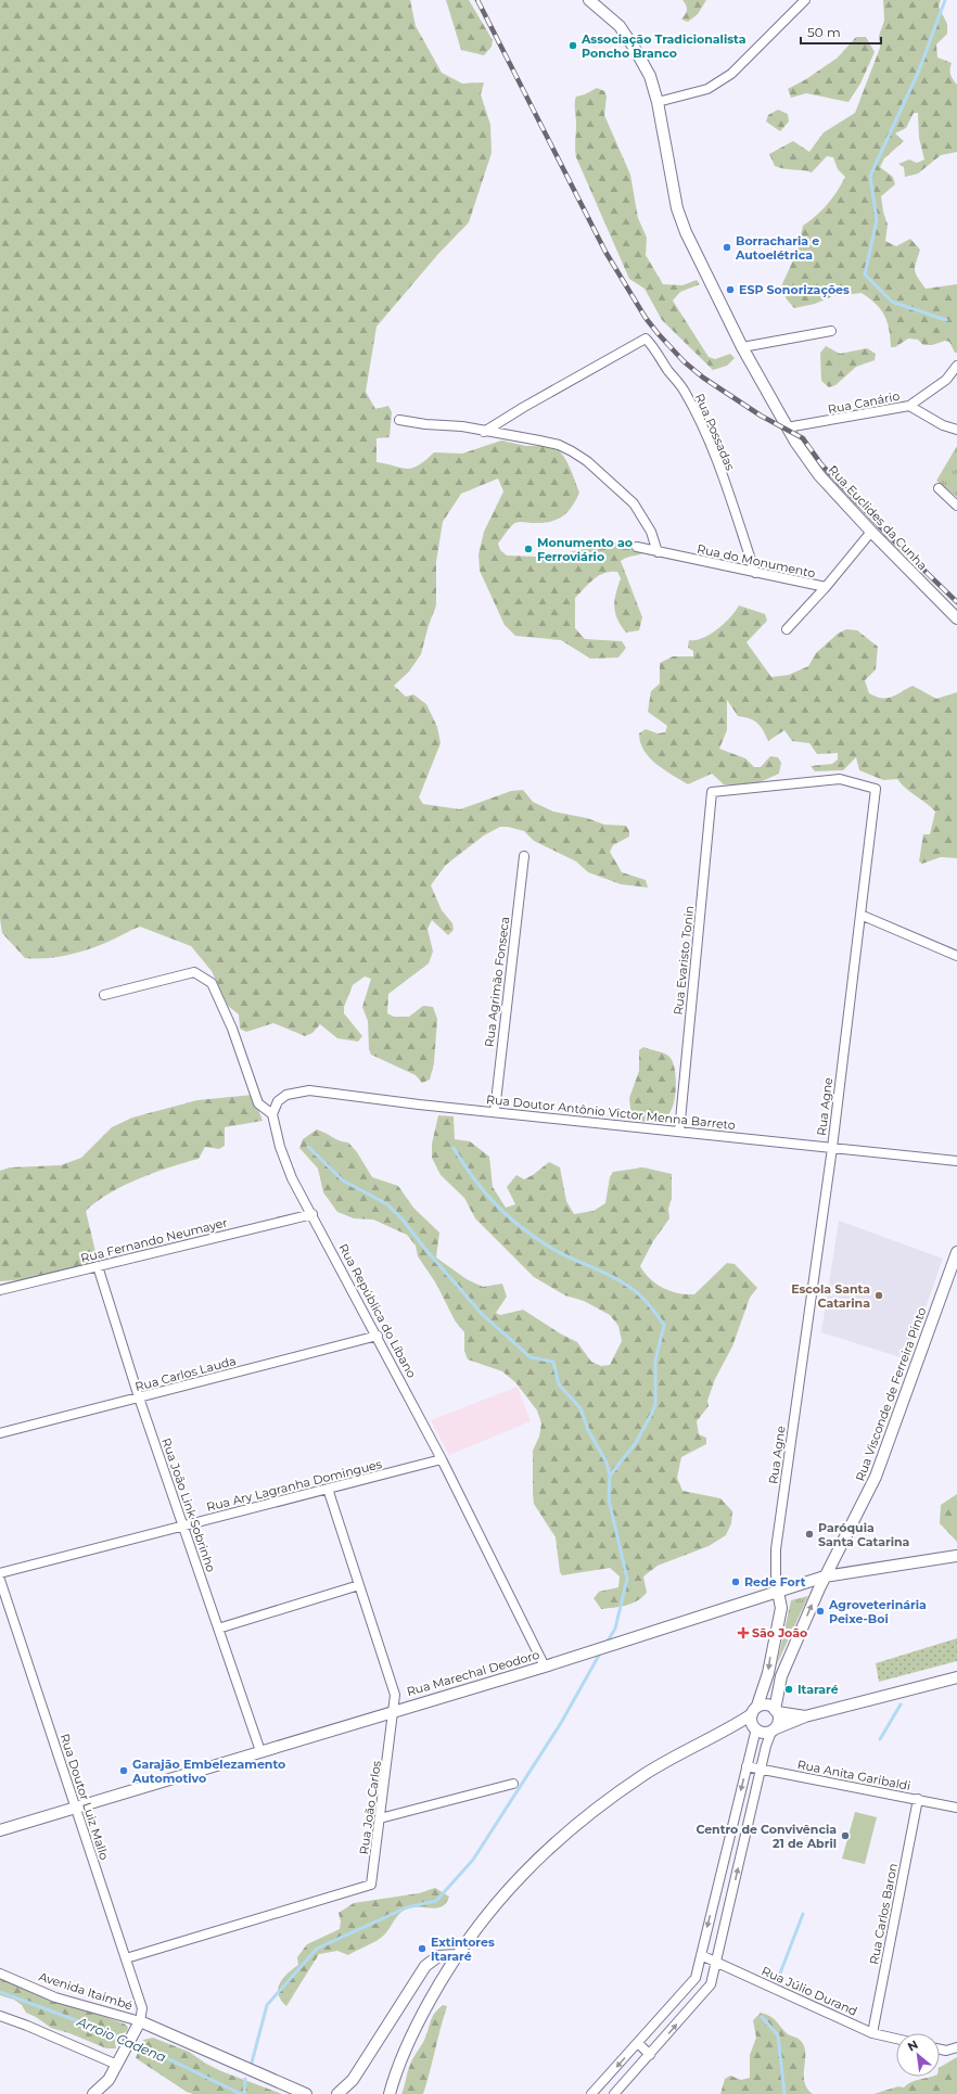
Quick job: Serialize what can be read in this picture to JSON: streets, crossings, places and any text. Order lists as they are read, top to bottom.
{
  "streets": {
    "street": [
      "Rua Canário",
      "Rua Possadas",
      "Rua Euclides da Cunha",
      "Rua do Monumento",
      "Rua Evaristo Tonin",
      "Rua Agrimão Fonseca",
      "Rua Agne",
      "Rua Doutor Antônio Victor Menna Barreto",
      "Rua Fernando Neumayer",
      "Rua República do Líbano",
      "Rua Carlos Lauda",
      "Rua Visconde de Ferreira Pinto",
      "Rua Ary Lagranha Domingues",
      "Rua João Link Sobrinho",
      "Rua Marechal Deodoro",
      "Rua Anita Garibaldi",
      "Rua Doutor Luiz Mallo",
      "Rua João Carlos",
      "Rua Carlos Baron",
      "Avenida Itaimbé",
      "Rua Júlio Durand"
    ]
  },
  "crossings": [
    ["Rua Canário", "Rua Euclides da Cunha"],
    ["Rua Possadas", "Rua do Monumento"],
    ["Rua Euclides da Cunha", "Rua do Monumento"],
    ["Rua Evaristo Tonin", "Rua Agne"],
    ["Rua Evaristo Tonin", "Rua Doutor Antônio Victor Menna Barreto"],
    ["Rua Agrimão Fonseca", "Rua Doutor Antônio Victor Menna Barreto"],
    ["Rua Agne", "Rua Doutor Antônio Victor Menna Barreto"],
    ["Rua Agne", "Rua Marechal Deodoro"],
    ["Rua Doutor Antônio Victor Menna Barreto", "Rua República do Líbano"],
    ["Rua Fernando Neumayer", "Rua República do Líbano"],
    ["Rua Fernando Neumayer", "Rua João Link Sobrinho"],
    ["Rua República do Líbano", "Rua Carlos Lauda"],
    ["Rua República do Líbano", "Rua Ary Lagranha Domingues"],
    ["Rua República do Líbano", "Rua Marechal Deodoro"],
    ["Rua Carlos Lauda", "Rua João Link Sobrinho"],
    ["Rua Visconde de Ferreira Pinto", "Rua Marechal Deodoro"],
    ["Rua Ary Lagranha Domingues", "Rua João Link Sobrinho"],
    ["Rua Ary Lagranha Domingues", "Rua João Carlos"],
    ["Rua João Link Sobrinho", "Rua Marechal Deodoro"],
    ["Rua Marechal Deodoro", "Rua Doutor Luiz Mallo"],
    ["Rua Marechal Deodoro", "Rua João Carlos"],
    ["Rua Anita Garibaldi", "Rua Carlos Baron"],
    ["Rua Doutor Luiz Mallo", "Rua João Carlos"],
    ["Rua Doutor Luiz Mallo", "Avenida Itaimbé"],
    ["Rua Carlos Baron", "Rua Júlio Durand"]
  ],
  "water": ["Arroio Cadena"],
  "places": {
    "other": [
      "Associação Tradicionalista Poncho Branco",
      "Borracharia e Autoelétrica",
      "ESP Sonorizações",
      "Monumento ao Ferroviário",
      "Escola Santa Catarina",
      "Paróquia Santa Catarina",
      "Rede Fort",
      "Agroveterinária Peixe-Boi",
      "Itararé",
      "Garajão Embelezamento Automotivo",
      "Centro de Convivência 21 de Abril",
      "Extintores Itararé"
    ],
    "health": ["São João"]
  },
  "scale_bar": "50 m",
  "north": "top left"
}
